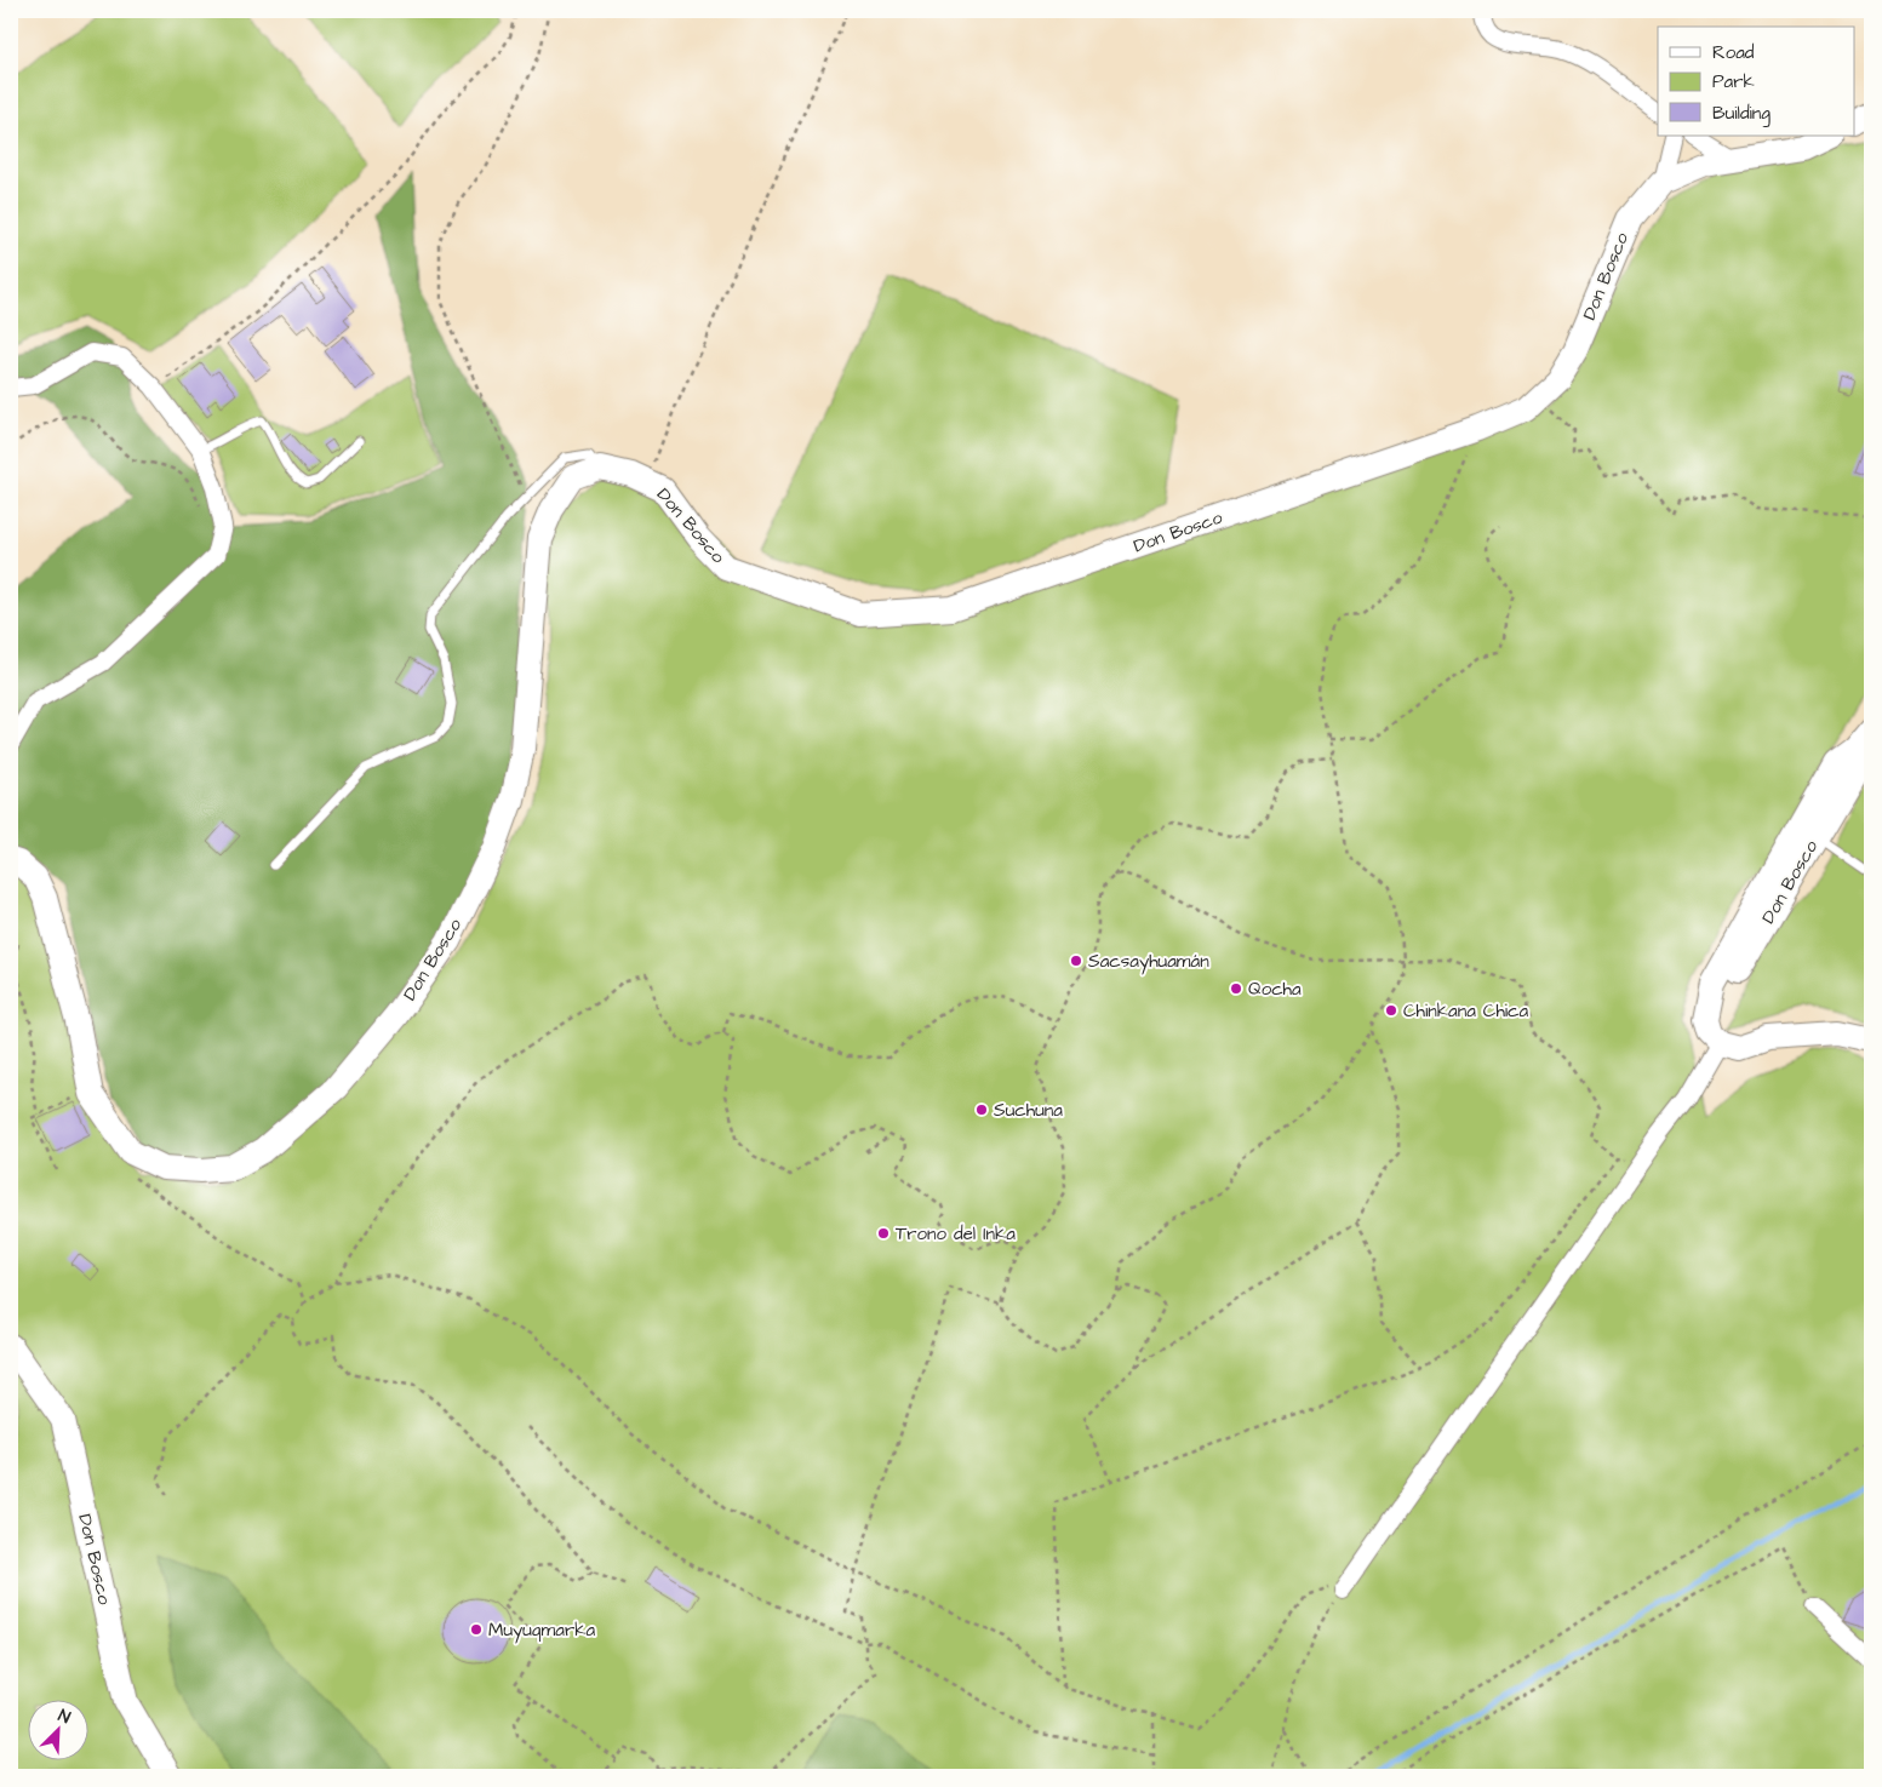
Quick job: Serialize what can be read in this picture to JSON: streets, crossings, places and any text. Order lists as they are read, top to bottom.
{
  "streets": {
    "street": ["Don Bosco"]
  },
  "places": [
    "Sacsayhuamán",
    "Qocha",
    "Chinkana Chica",
    "Suchuna",
    "Trono del Inka",
    "Muyuqmarka"
  ],
  "legend": ["Road", "Park", "Building"],
  "north": "top right"
}
